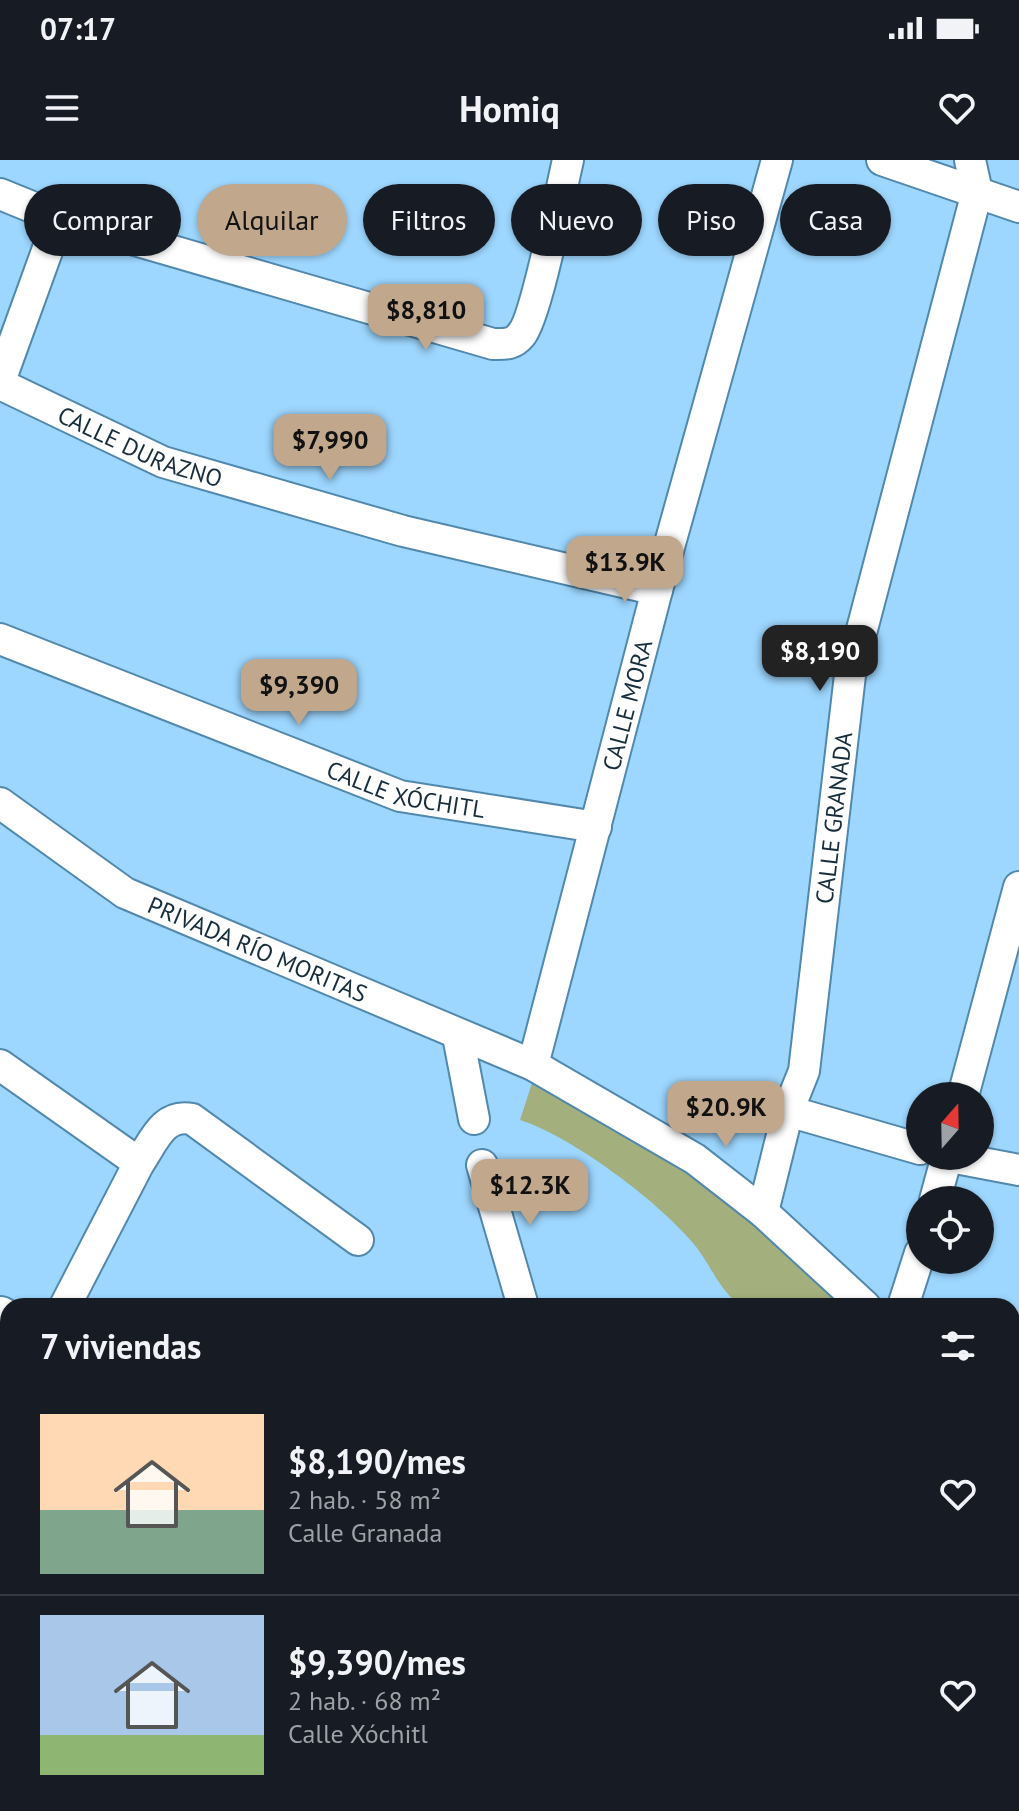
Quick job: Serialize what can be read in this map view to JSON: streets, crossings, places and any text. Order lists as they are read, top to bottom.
{
  "streets": {
    "street": [
      "CALLE DURAZNO",
      "CALLE MORA",
      "CALLE XÓCHITL",
      "CALLE GRANADA",
      "PRIVADA RÍO MORITAS"
    ]
  },
  "crossings": [
    ["CALLE DURAZNO", "CALLE MORA"],
    ["CALLE MORA", "CALLE XÓCHITL"],
    ["CALLE MORA", "PRIVADA RÍO MORITAS"],
    ["CALLE GRANADA", "PRIVADA RÍO MORITAS"]
  ],
  "north": "top",
  "page": {
    "status": "07:17",
    "header": "Homiq",
    "chip": [
      "Comprar",
      "Alquilar",
      "Filtros",
      "Nuevo",
      "Piso",
      "Casa"
    ],
    "price": [
      "$8,810",
      "$7,990",
      "$13.9K",
      "$8,190",
      "$9,390",
      "$20.9K",
      "$12.3K"
    ],
    "heading": "7 viviendas",
    "list": [
      {
        "name": "$8,190/mes",
        "note": "2 hab. · 58 m² · Calle Granada"
      },
      {
        "name": "$9,390/mes",
        "note": "2 hab. · 68 m² · Calle Xóchitl"
      }
    ]
  }
}
